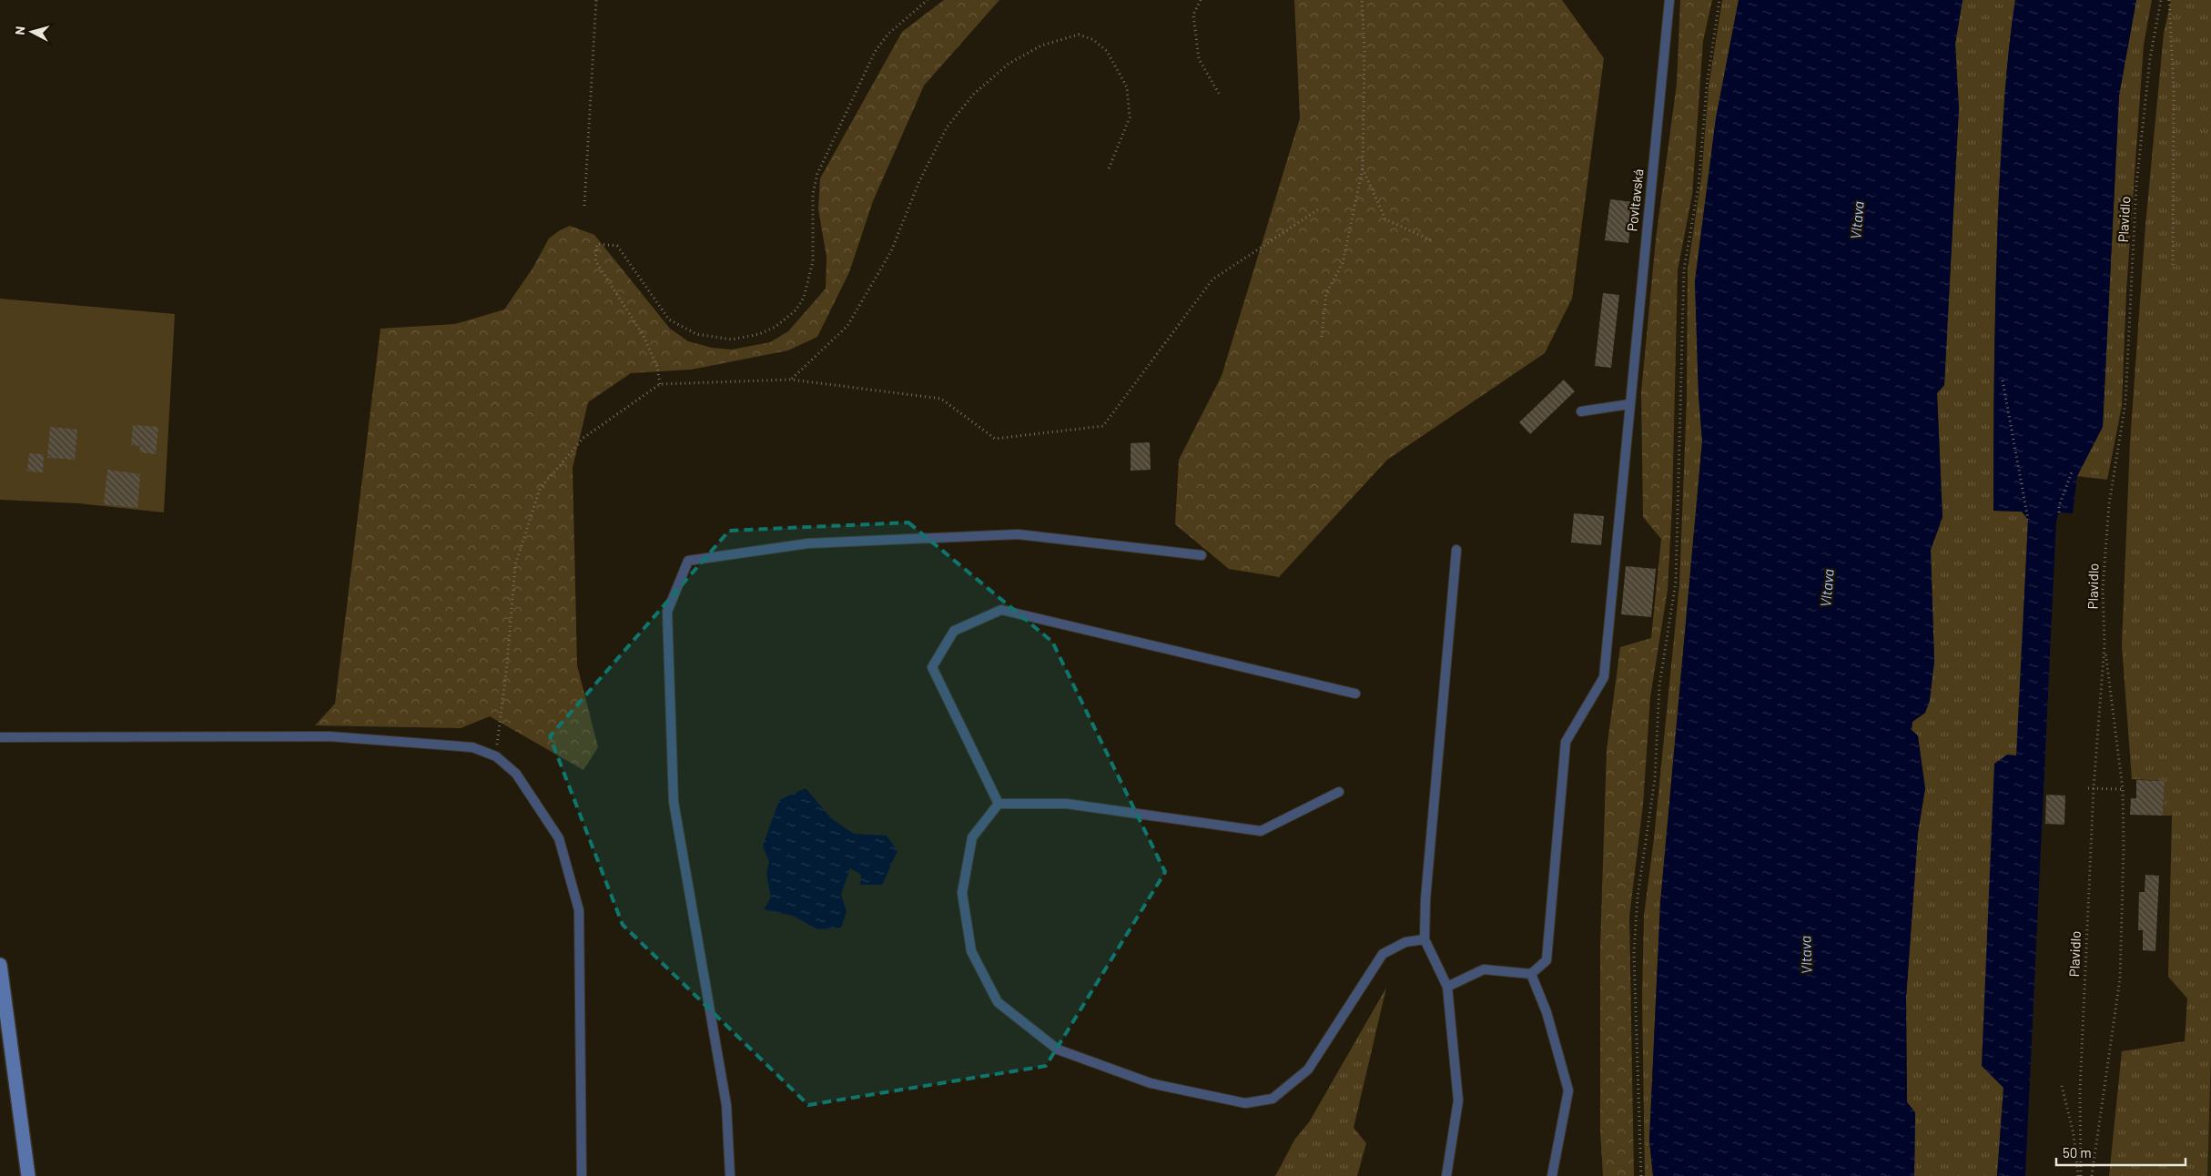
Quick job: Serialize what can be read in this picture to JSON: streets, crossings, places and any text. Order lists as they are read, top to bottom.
{
  "streets": {
    "lane": ["Povltavská"],
    "path": ["Plavidlo"]
  },
  "water": ["Vltava"],
  "scale_bar": "50 m",
  "north": "left"
}
